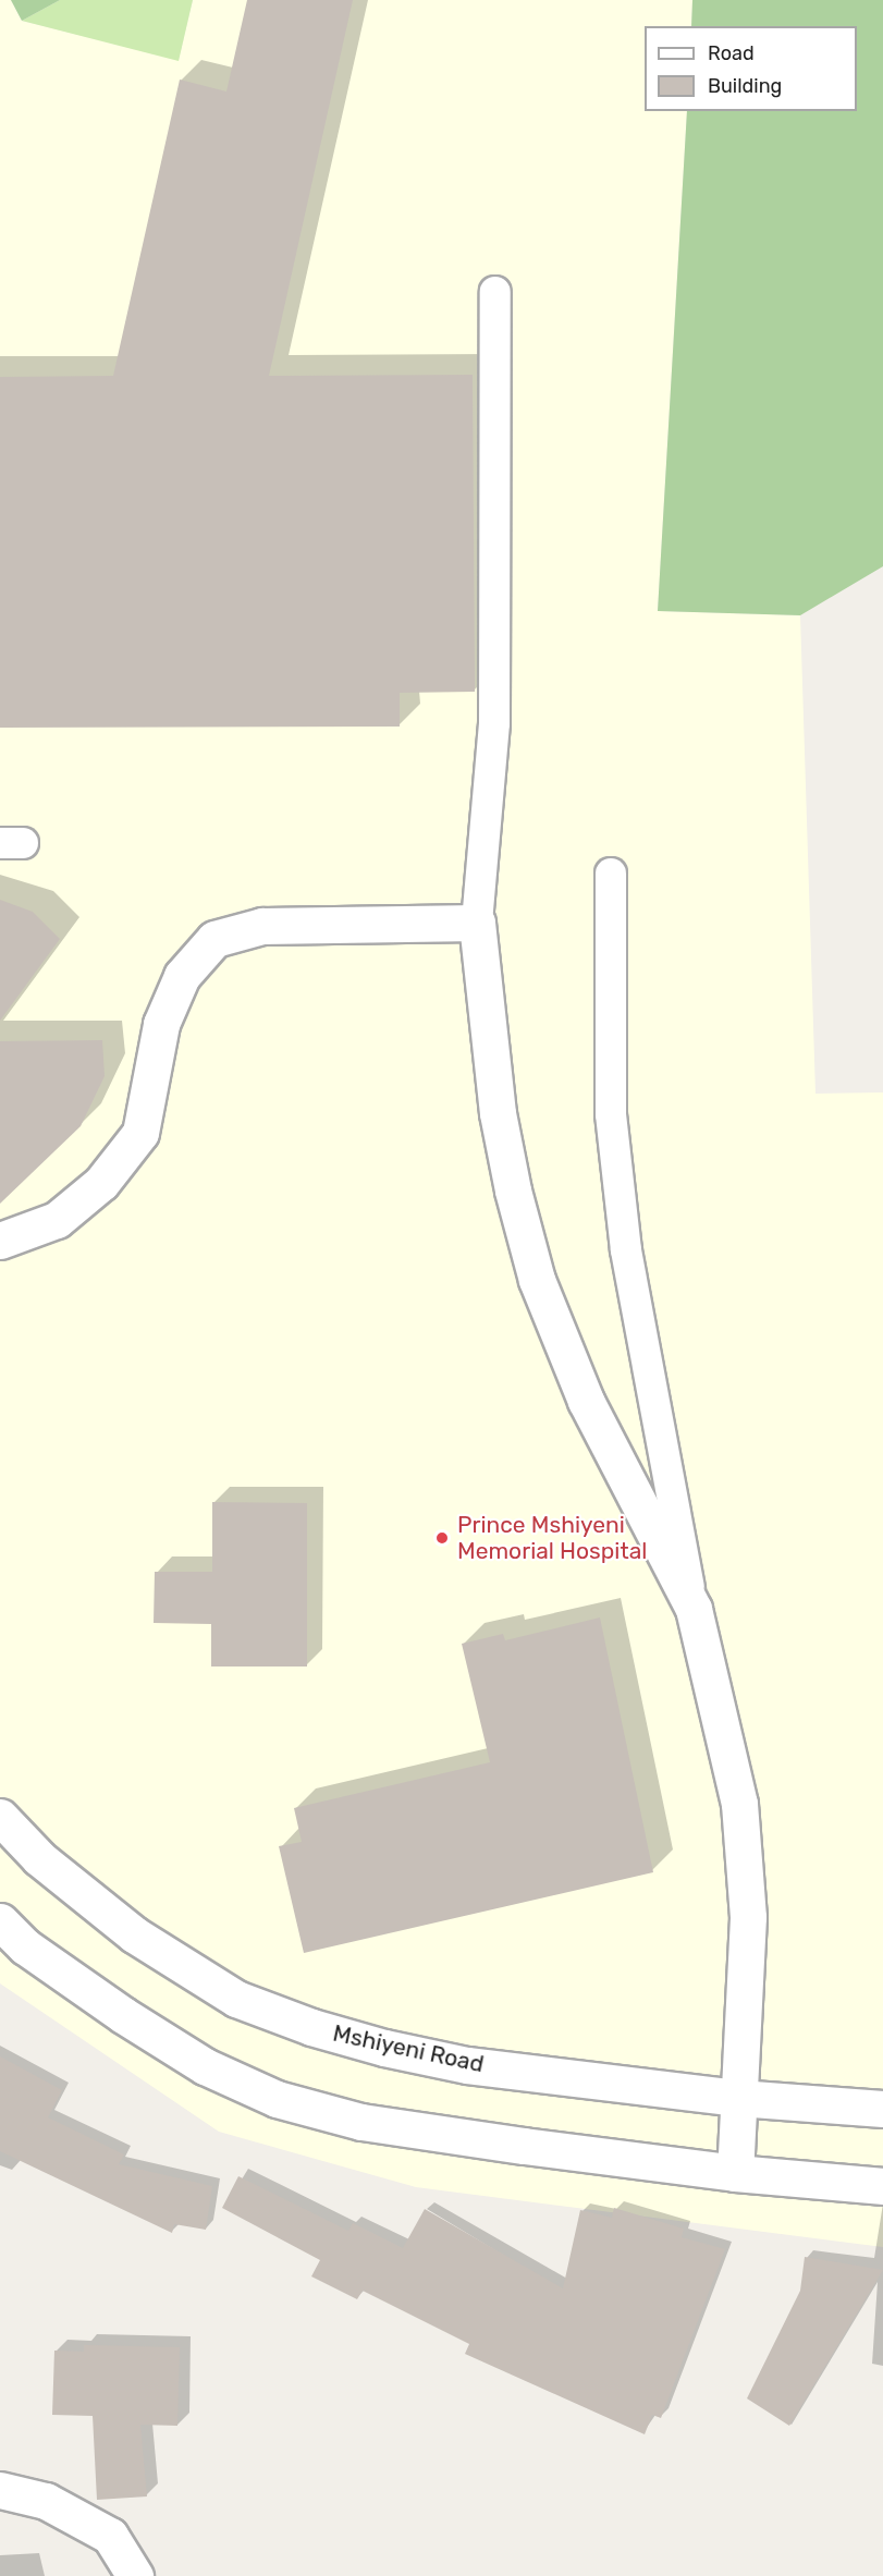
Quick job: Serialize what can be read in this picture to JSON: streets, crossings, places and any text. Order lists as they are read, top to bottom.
{
  "streets": {
    "street": ["Mshiyeni Road"]
  },
  "places": ["Prince Mshiyeni Memorial Hospital"],
  "legend": ["Road", "Building"]
}
